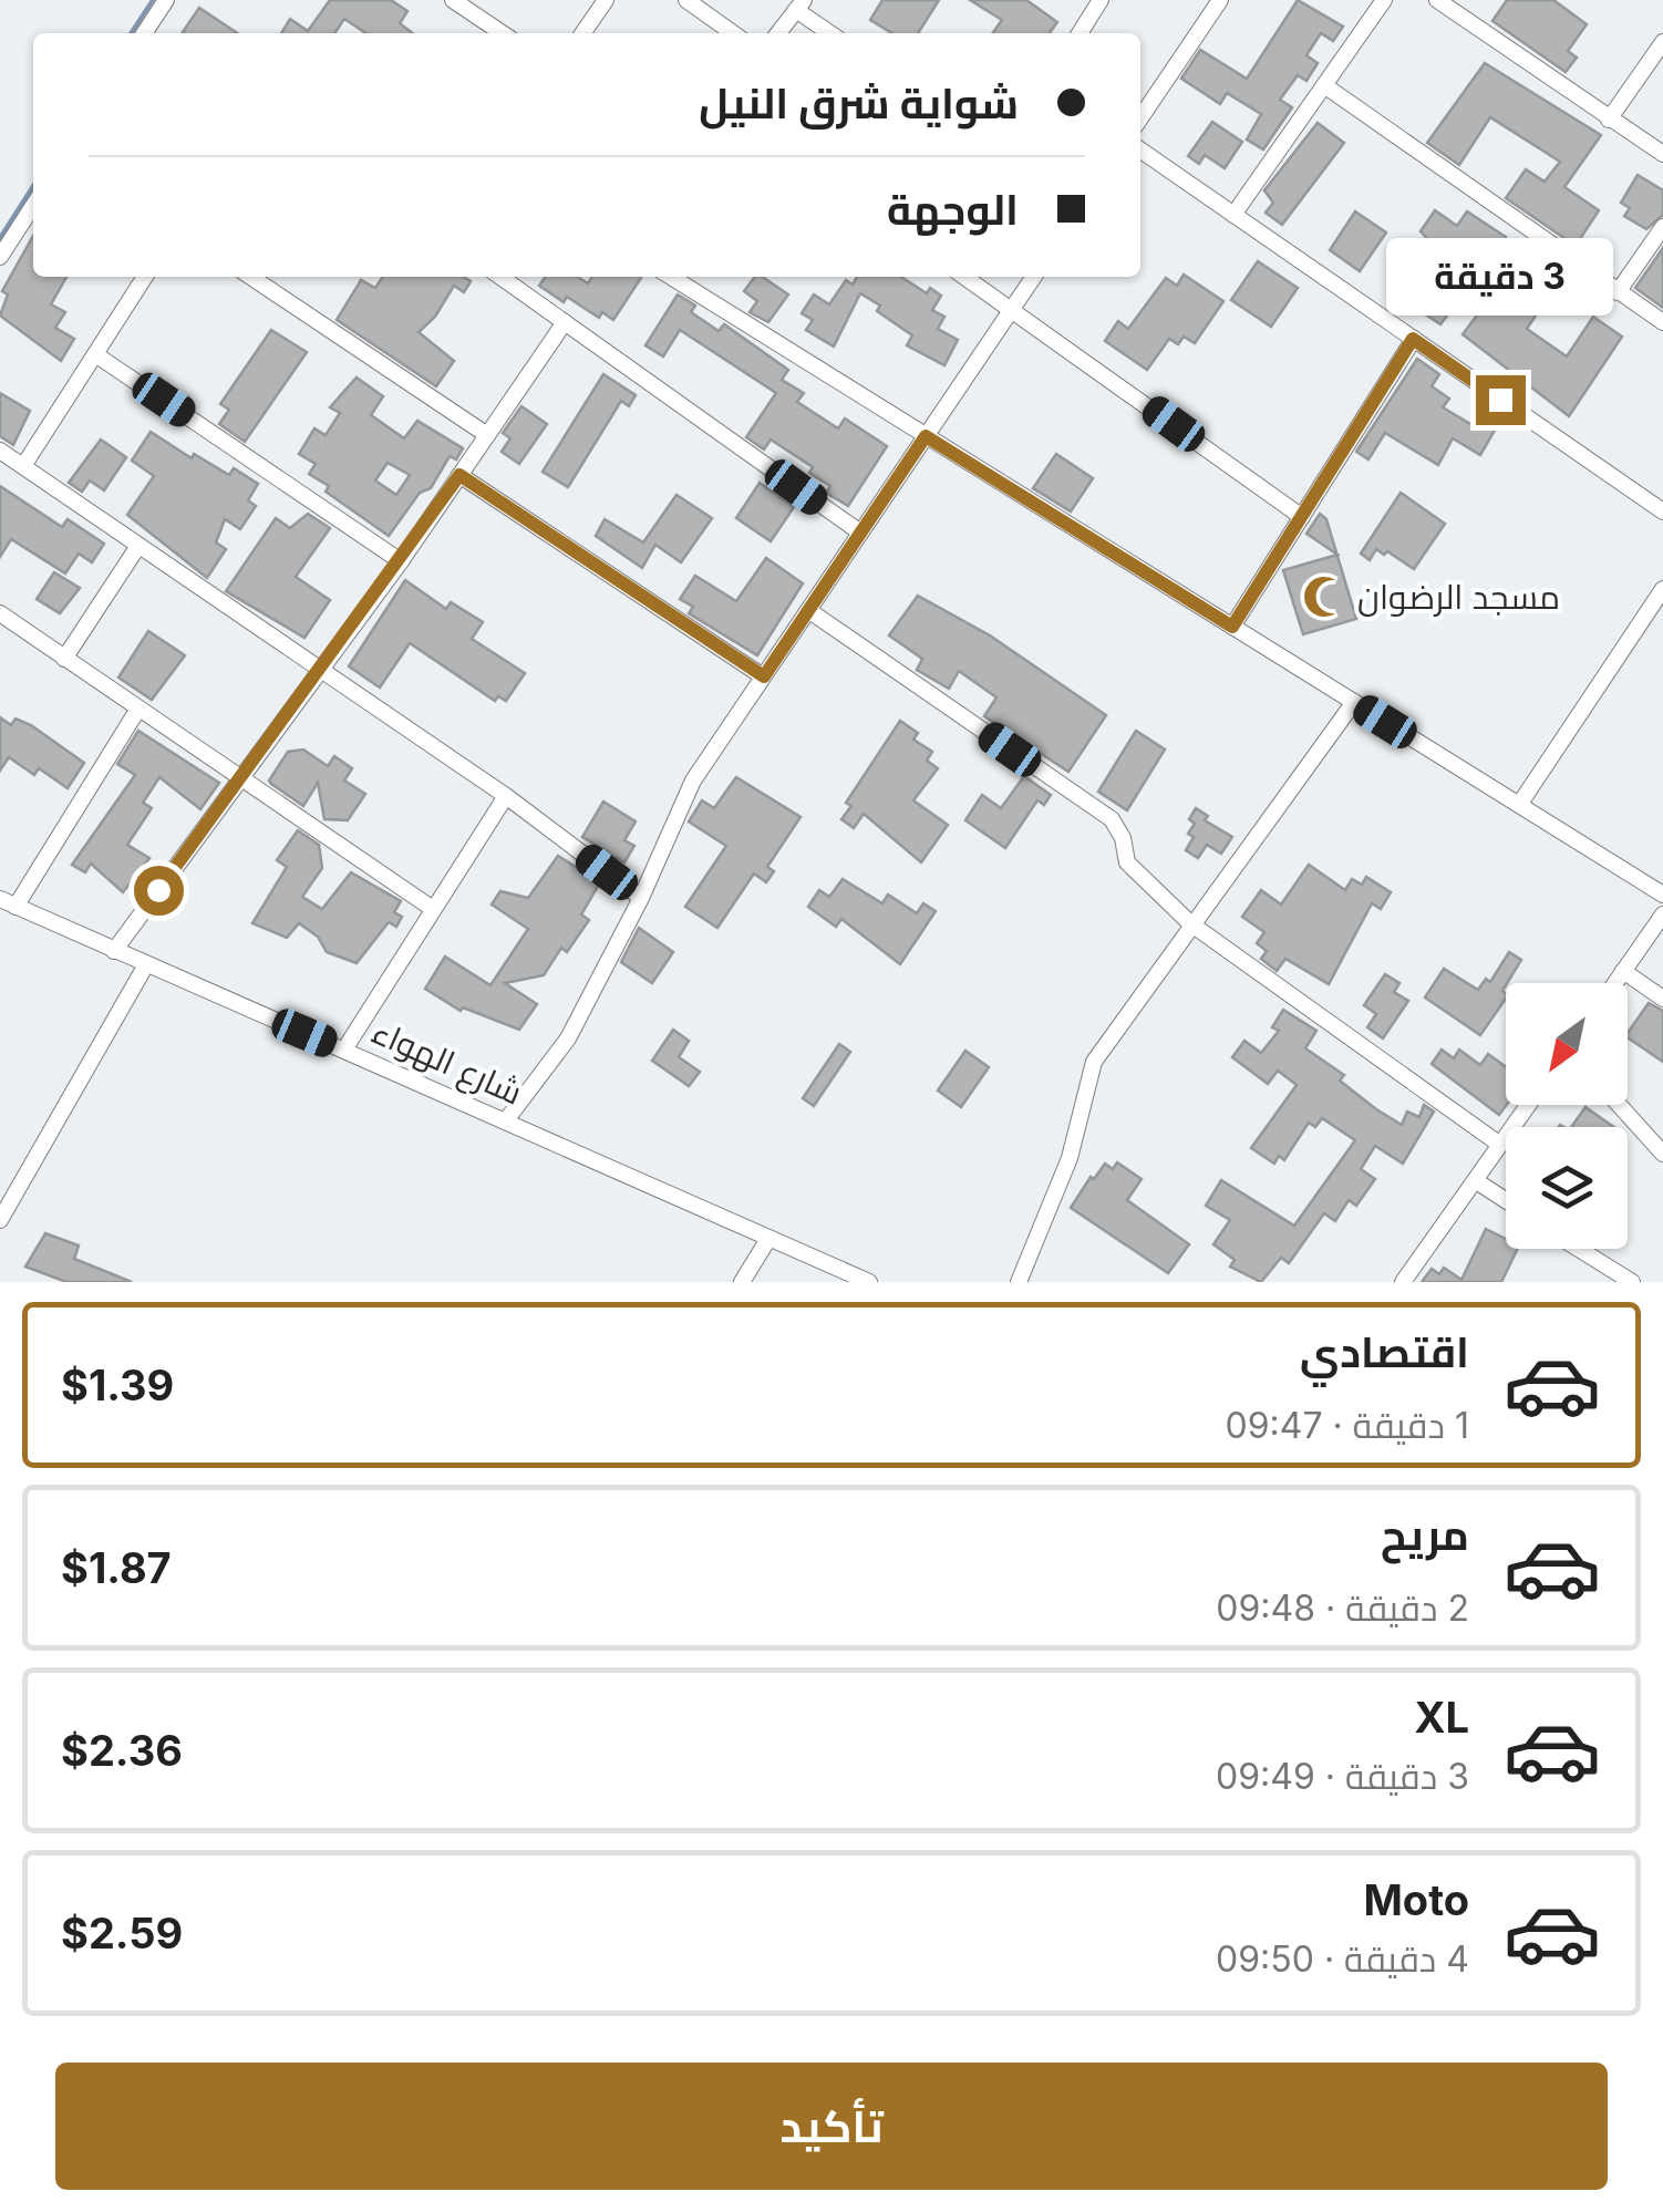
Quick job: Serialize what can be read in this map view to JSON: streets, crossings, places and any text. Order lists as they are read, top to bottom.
{
  "streets": {
    "street": ["شارع الهواء"]
  },
  "places": {
    "mosque": ["مسجد الرضوان"]
  },
  "north": "bottom left",
  "page": {
    "banner": ["شواية شرق النيل", "الوجهة"],
    "bubble": "3 دقيقة",
    "list": [
      {
        "name": "اقتصادي",
        "note": "1 دقيقة · 09:47",
        "value": "$1.39"
      },
      {
        "name": "مريح",
        "note": "2 دقيقة · 09:48",
        "value": "$1.87"
      },
      {
        "name": "XL",
        "note": "3 دقيقة · 09:49",
        "value": "$2.36"
      },
      {
        "name": "Moto",
        "note": "4 دقيقة · 09:50",
        "value": "$2.59"
      }
    ],
    "buttons": "تأكيد"
  }
}
